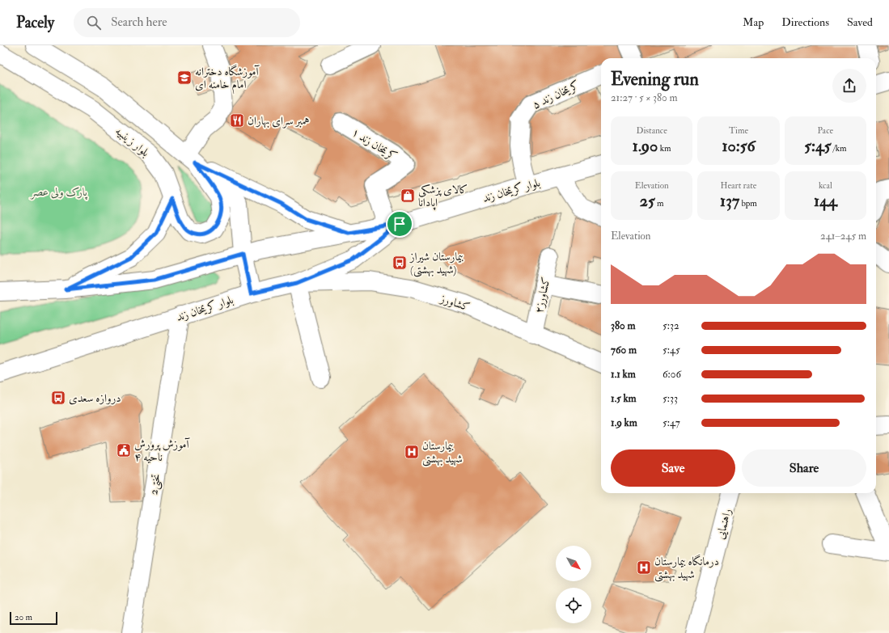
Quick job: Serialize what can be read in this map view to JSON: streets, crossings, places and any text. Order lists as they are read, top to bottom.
{
  "streets": {
    "main road": [
      "کریمخان زند ۵",
      "بلوار زینبیه",
      "کریمخان زند ۱",
      "بلوار کریمخان زند",
      "کشاورز۲",
      "کشاورز",
      "2تختی",
      "راهنمایی"
    ]
  },
  "crossings": [
    ["کریمخان زند ۵", "بلوار کریمخان زند"],
    ["کریمخان زند ۱", "بلوار کریمخان زند"],
    ["بلوار کریمخان زند", "کشاورز"],
    ["بلوار کریمخان زند", "2تختی"],
    ["کشاورز۲", "کشاورز"]
  ],
  "parks": ["پارک ولی عصر"],
  "places": {
    "school or university": ["آموزشگاه دخترانه امام خامنه ای"],
    "restaurant": ["همبر سرای بهاران"],
    "shop": ["کالای پزشکی اپادانا"],
    "bus stop": ["بیمارستان شیراز (شهید بهشتی)", "دروازه سعدی"],
    "public building": ["آموزش پرورش ناحیه ۴"],
    "hospital": ["بیمارستان شهید بهشتی", "درمانگاه بیمارستان شهید بهشتی"]
  },
  "scale_bar": "20 m",
  "north": "bottom right",
  "page": {
    "header": "Pacely",
    "search": "Search here",
    "nav": ["Map", "Directions", "Saved"],
    "heading": ["Evening run", "21:27 · 5 × 380 m"],
    "stats": [
      ["Distance", "1.90 km"],
      ["Time", "10:56"],
      ["Pace", "5:45 /km"],
      ["Elevation", "25 m"],
      ["Heart rate", "137 bpm"],
      ["kcal", "144"]
    ],
    "chart": ["Elevation", "241–245 m"],
    "list": [
      {
        "name": "380 m",
        "note": "5:32"
      },
      {
        "name": "760 m",
        "note": "5:45"
      },
      {
        "name": "1.1 km",
        "note": "6:06"
      },
      {
        "name": "1.5 km",
        "note": "5:33"
      },
      {
        "name": "1.9 km",
        "note": "5:47"
      }
    ],
    "buttons": ["Save", "Share"],
    "scale": "20 m"
  }
}
